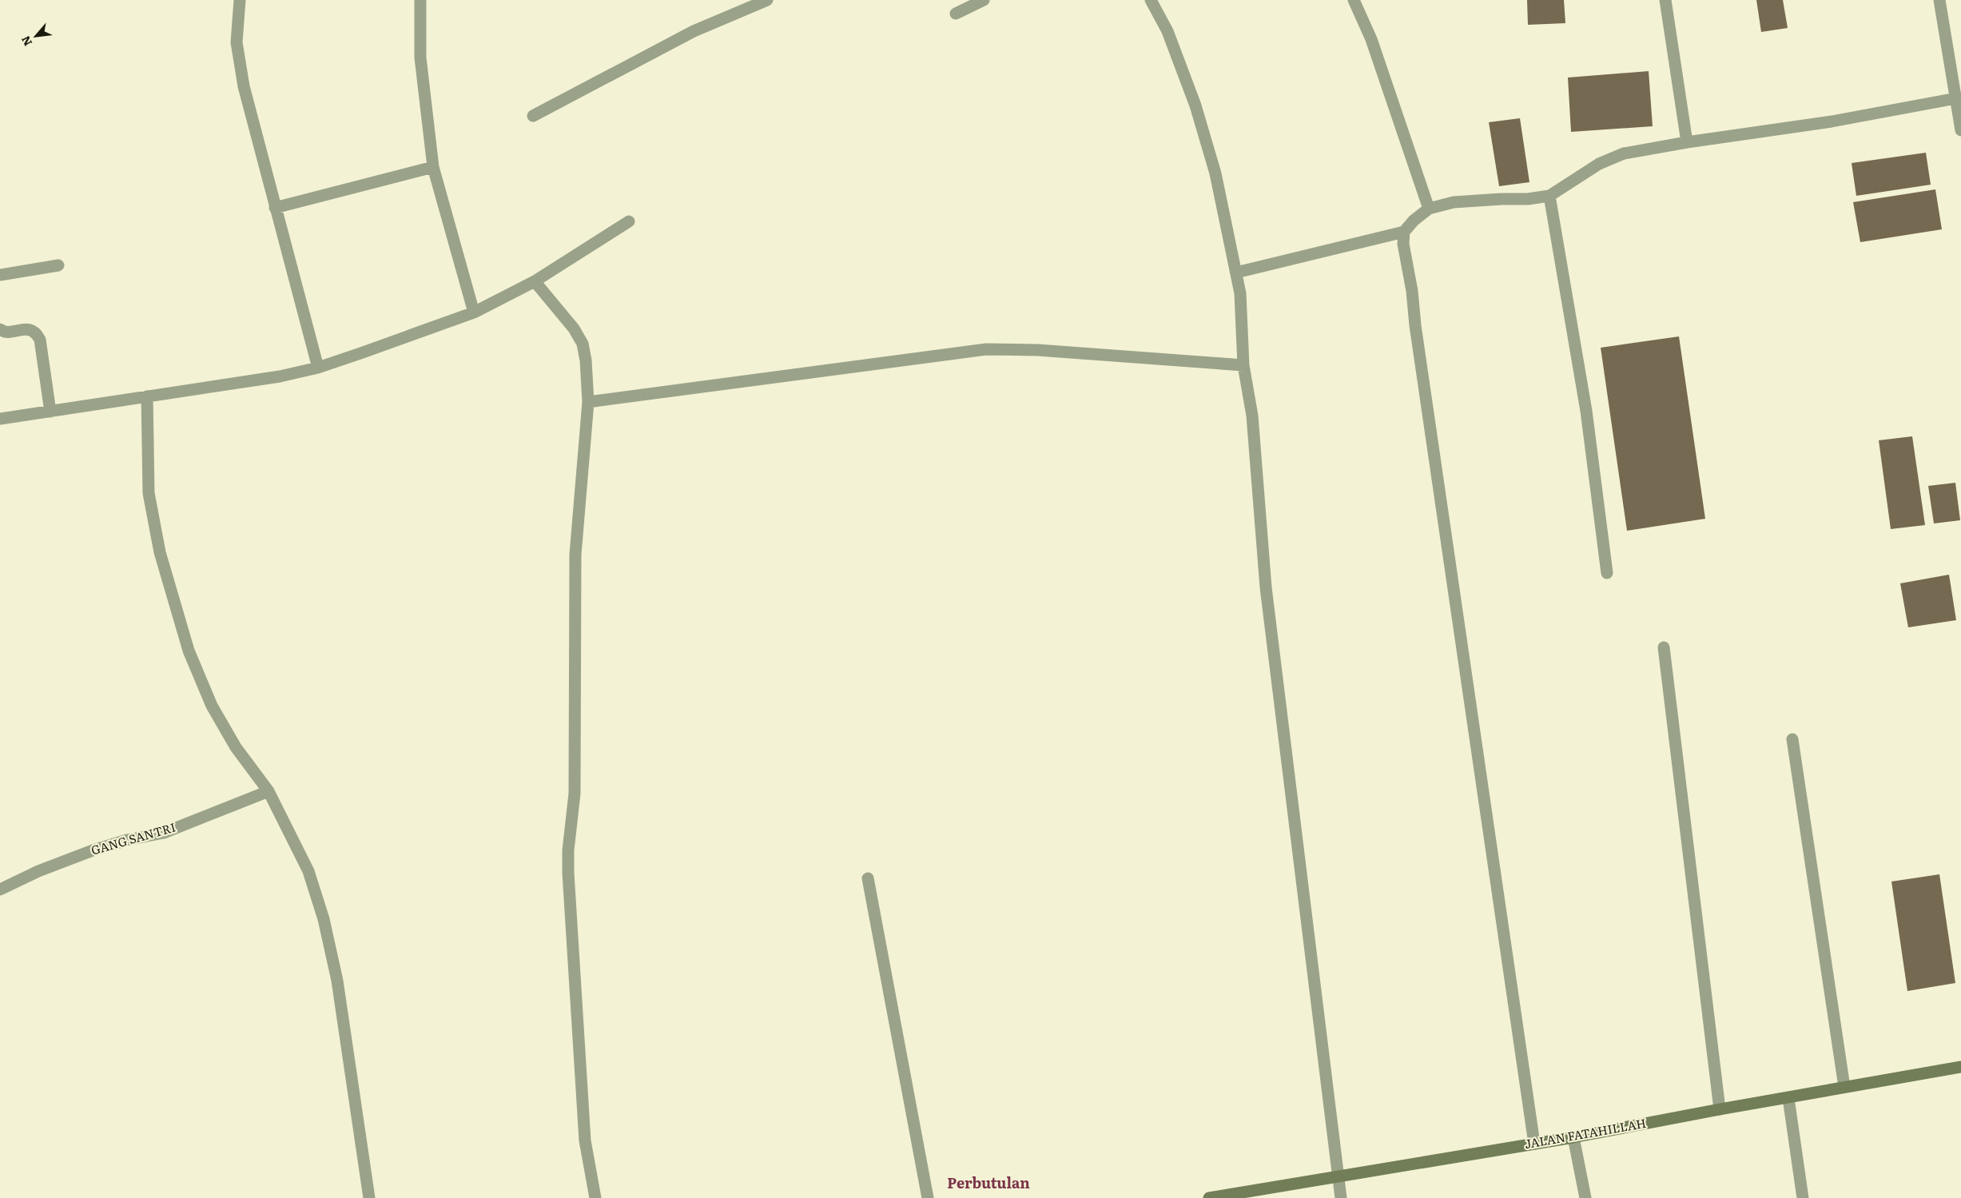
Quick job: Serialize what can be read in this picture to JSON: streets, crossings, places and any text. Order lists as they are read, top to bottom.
{
  "streets": {
    "street": ["GANG SANTRI", "JALAN FATAHILLAH"]
  },
  "districts": ["Perbutulan"],
  "north": "bottom left"
}
